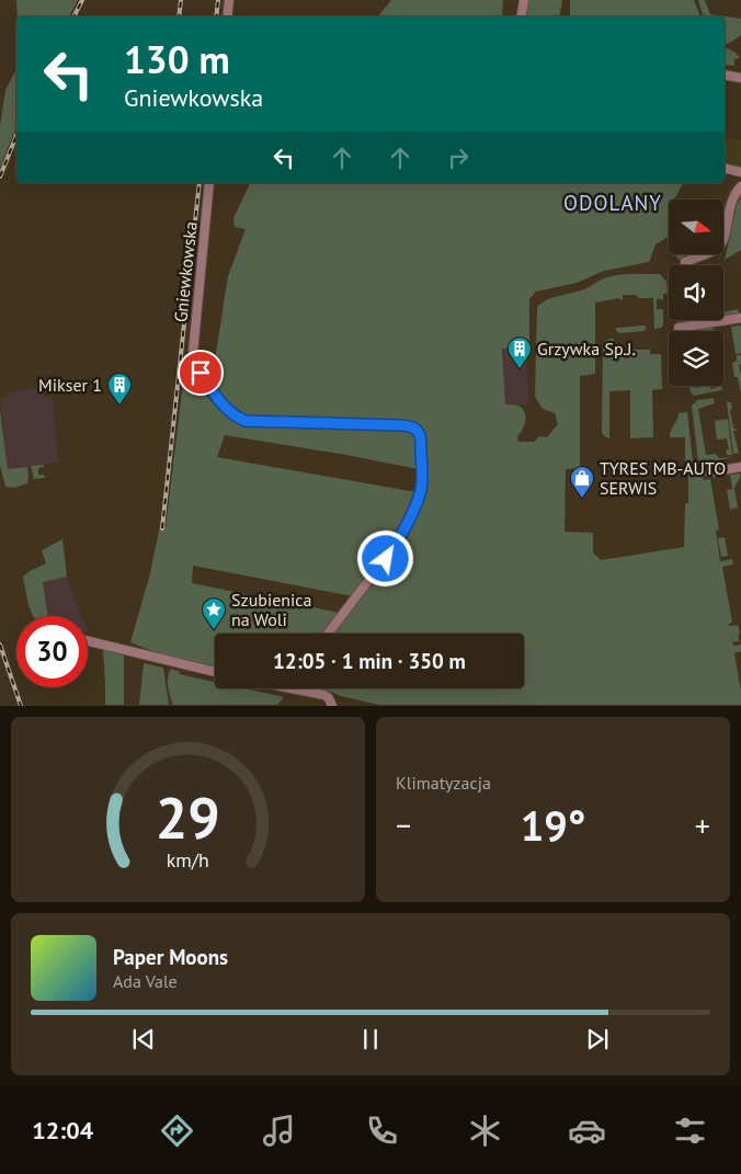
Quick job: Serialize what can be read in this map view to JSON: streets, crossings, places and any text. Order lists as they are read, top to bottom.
{
  "streets": {
    "street": ["Gniewkowska"]
  },
  "districts": ["ODOLANY"],
  "places": {
    "building": ["Grzywka Sp.J.", "Mikser 1"],
    "shop": ["TYRES MB-AUTO SERWIS"],
    "place": ["Szubienica na Woli"]
  },
  "north": "right",
  "page": {
    "turn": ["130 m", "Gniewkowska"],
    "limit": "30",
    "trip": "12:05 · 1 min · 350 m",
    "tile": "Klimatyzacja",
    "heat": ["−", "19°", "+"],
    "song": ["Paper Moons", "Ada Vale"],
    "tabs": "12:04",
    "gauge": ["29", "km/h"]
  }
}
